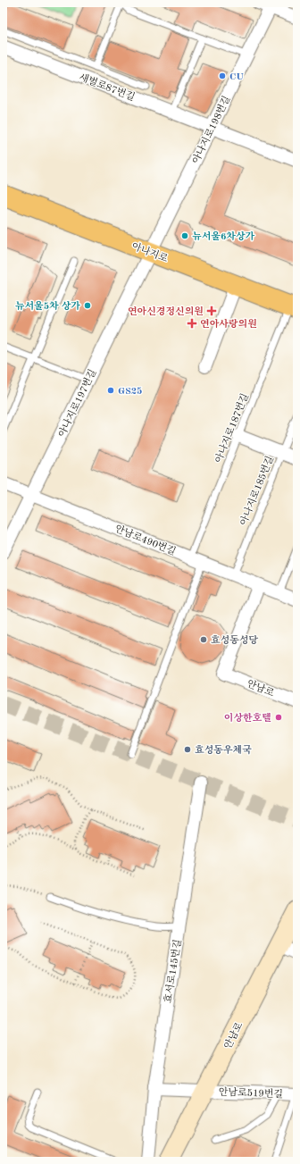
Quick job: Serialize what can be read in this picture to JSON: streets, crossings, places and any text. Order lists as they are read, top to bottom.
{
  "streets": {
    "main road": ["아나지로", "안남로"],
    "street": [
      "새벌로87번길",
      "아나지로198번길",
      "아나지로197번길",
      "안남로490번길",
      "효서로145번길",
      "안남로519번길"
    ],
    "lane": ["아나지로187번길", "아나지로185번길"]
  },
  "crossings": [
    ["새벌로87번길", "아나지로198번길"],
    ["아나지로198번길", "아나지로"],
    ["아나지로198번길", "아나지로197번길"],
    ["아나지로", "아나지로197번길"],
    ["아나지로", "아나지로187번길"],
    ["아나지로197번길", "안남로490번길"],
    ["아나지로187번길", "안남로490번길"],
    ["아나지로185번길", "안남로490번길"],
    ["안남로490번길", "안남로"],
    ["안남로", "안남로519번길"],
    ["효서로145번길", "안남로519번길"]
  ],
  "places": {
    "other": [
      "CU",
      "뉴서울6차상가",
      "뉴서울5차 상가",
      "GS25",
      "효성동성당",
      "이상한호텔",
      "효성동우체국"
    ],
    "health": ["연아신경정신의원", "연아사랑의원"]
  }
}
